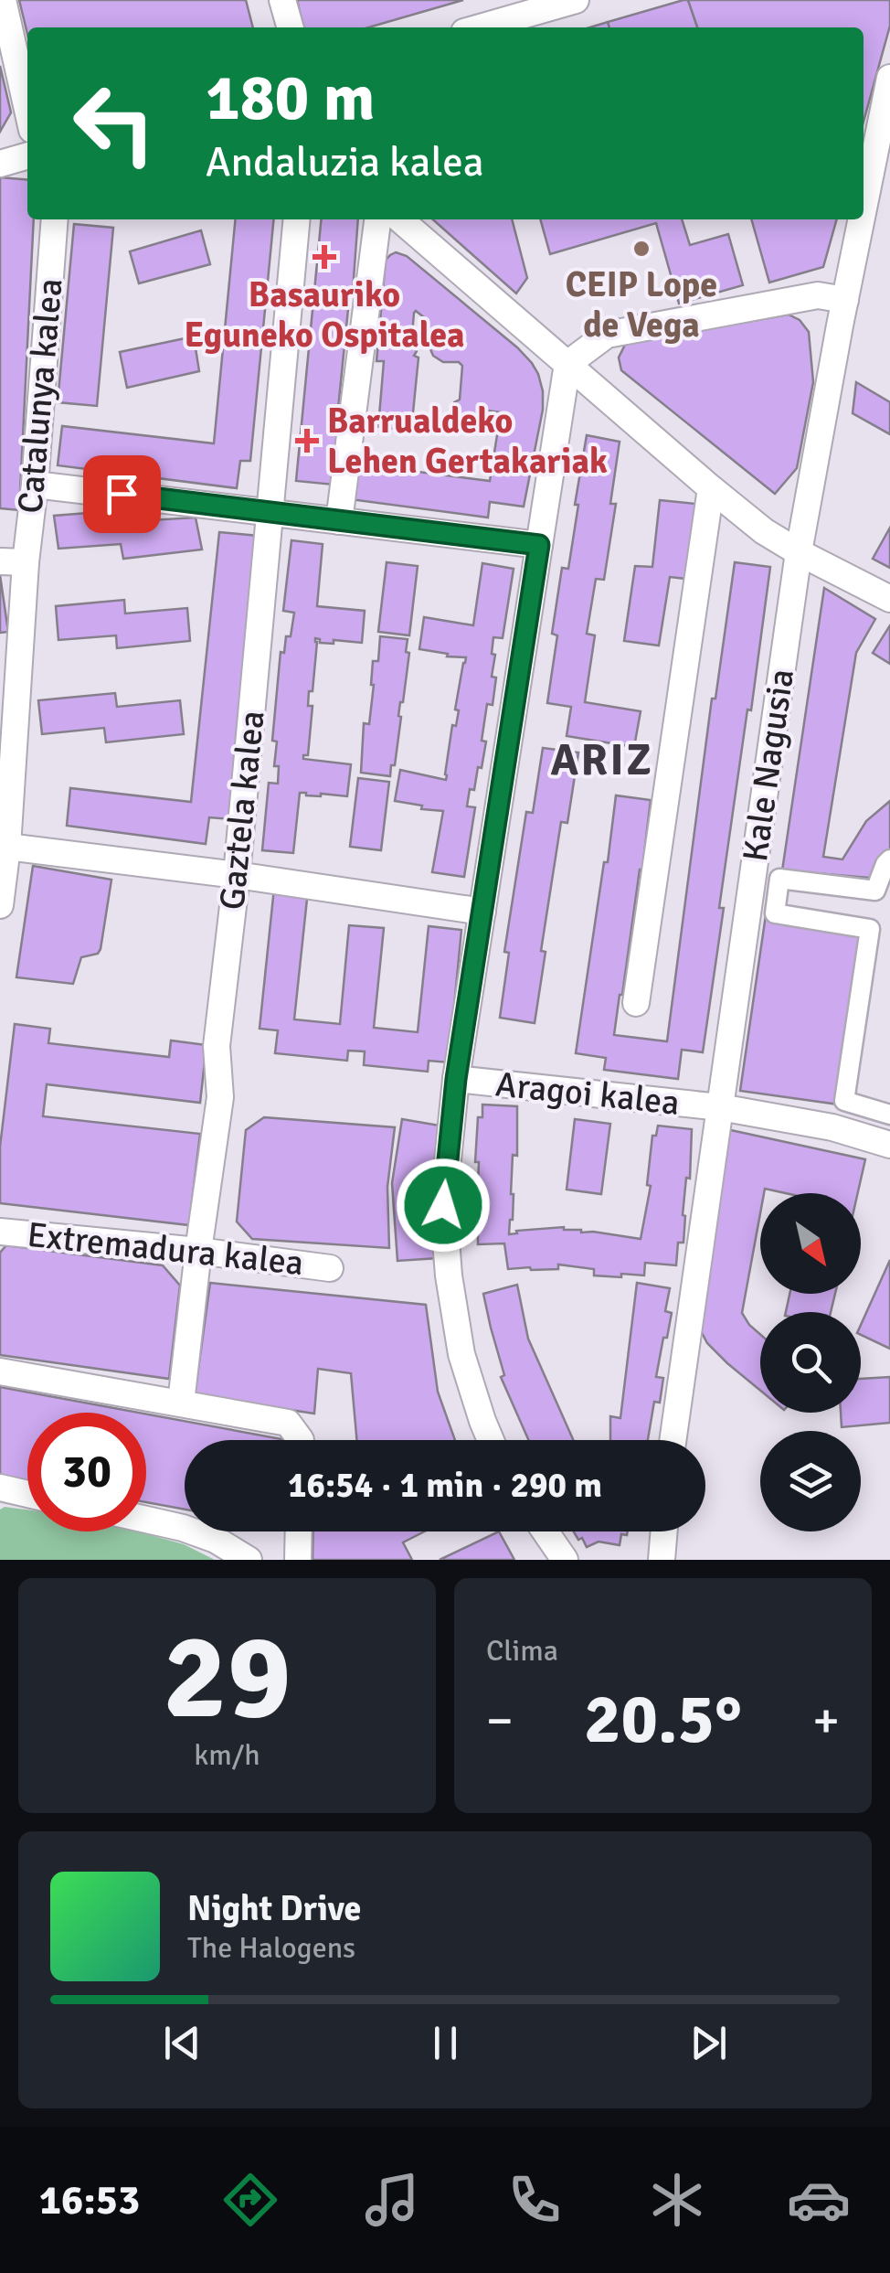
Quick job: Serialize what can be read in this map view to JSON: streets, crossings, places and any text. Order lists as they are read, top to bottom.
{
  "streets": {
    "street": [
      "Catalunya kalea",
      "Kale Nagusia",
      "Gaztela kalea",
      "Aragoi kalea",
      "Extremadura kalea"
    ]
  },
  "crossings": [
    ["Kale Nagusia", "Aragoi kalea"],
    ["Gaztela kalea", "Extremadura kalea"]
  ],
  "districts": ["ARIZ"],
  "places": {
    "other": ["CEIP Lope de Vega"],
    "health": ["Basauriko Eguneko Ospitalea", "Barrualdeko Lehen Gertakariak"]
  },
  "north": "bottom right",
  "page": {
    "turn": ["180 m", "Andaluzia kalea"],
    "limit": "30",
    "trip": "16:54 · 1 min · 290 m",
    "tile": [
      ["29", "km/h"],
      "Clima"
    ],
    "heat": ["−", "20.5°", "+"],
    "song": ["Night Drive", "The Halogens"],
    "tabs": "16:53"
  }
}
